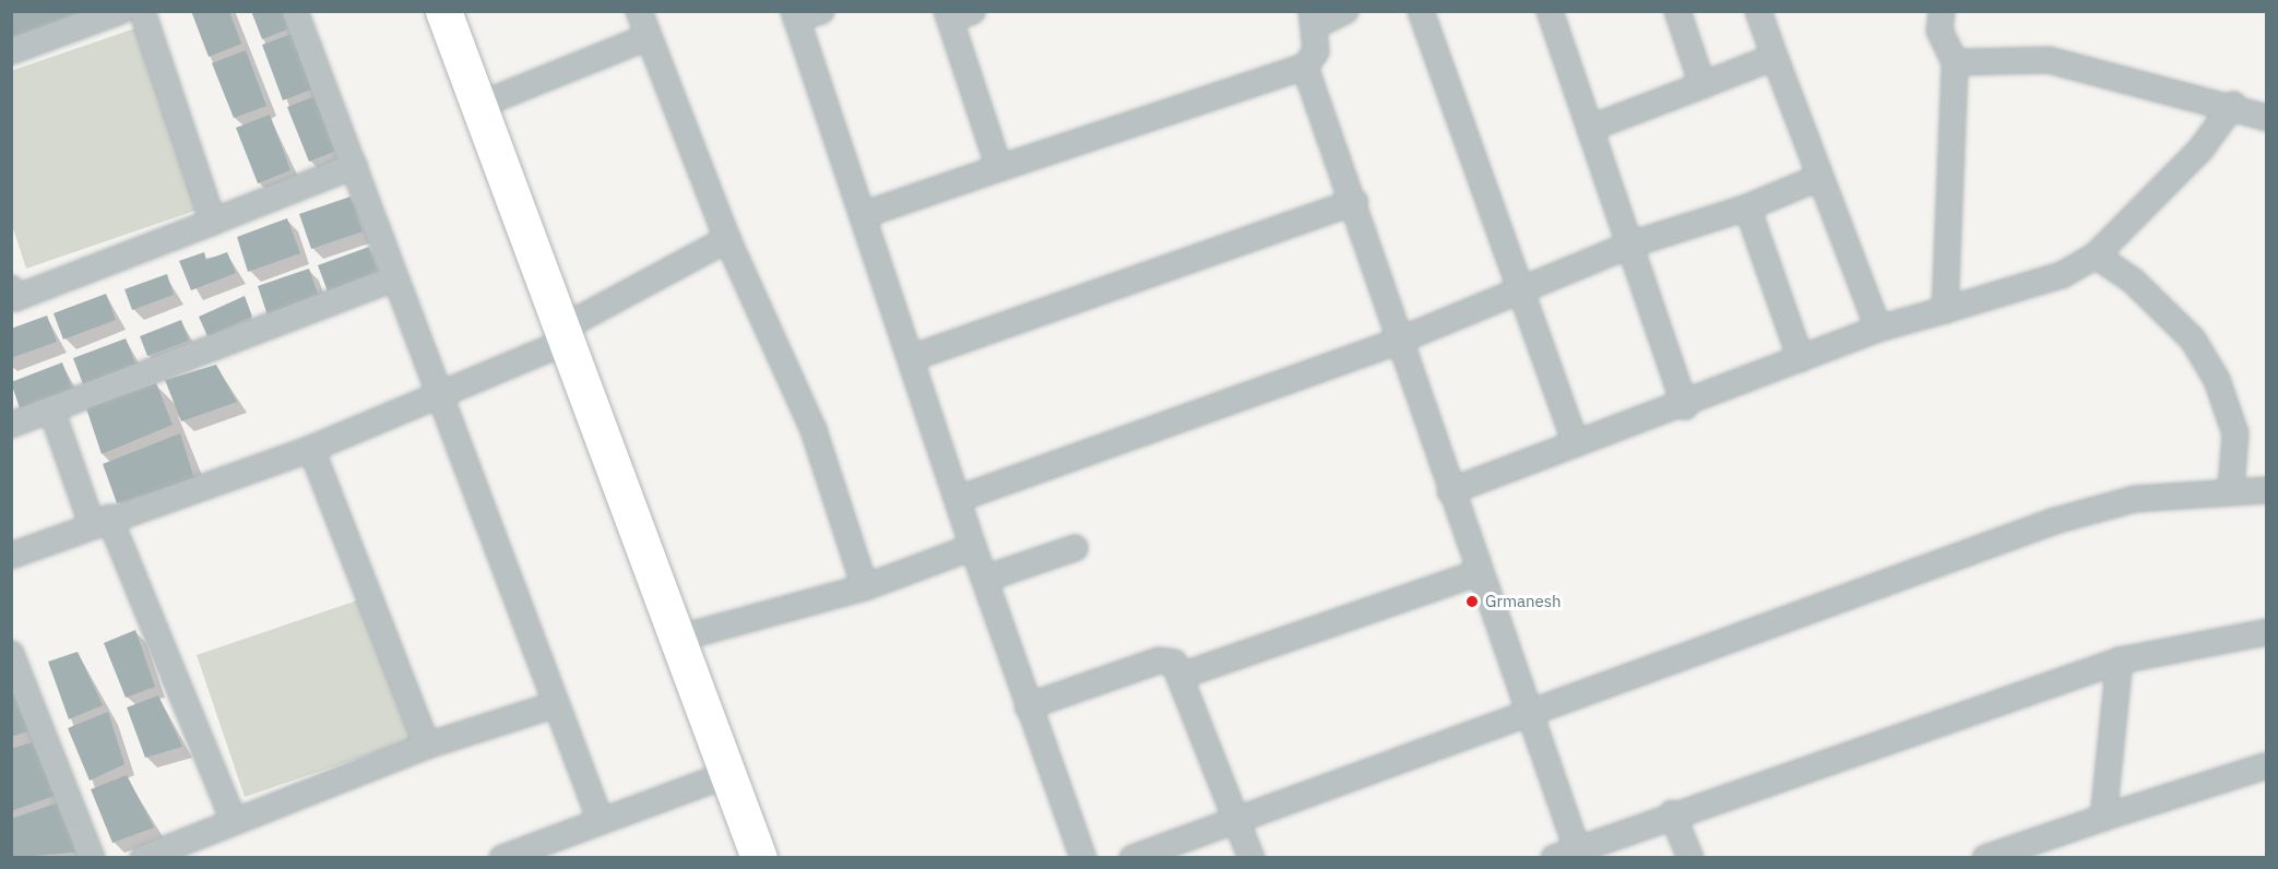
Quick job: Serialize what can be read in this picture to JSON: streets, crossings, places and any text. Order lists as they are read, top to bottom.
{
  "places": ["Grmanesh"]
}
